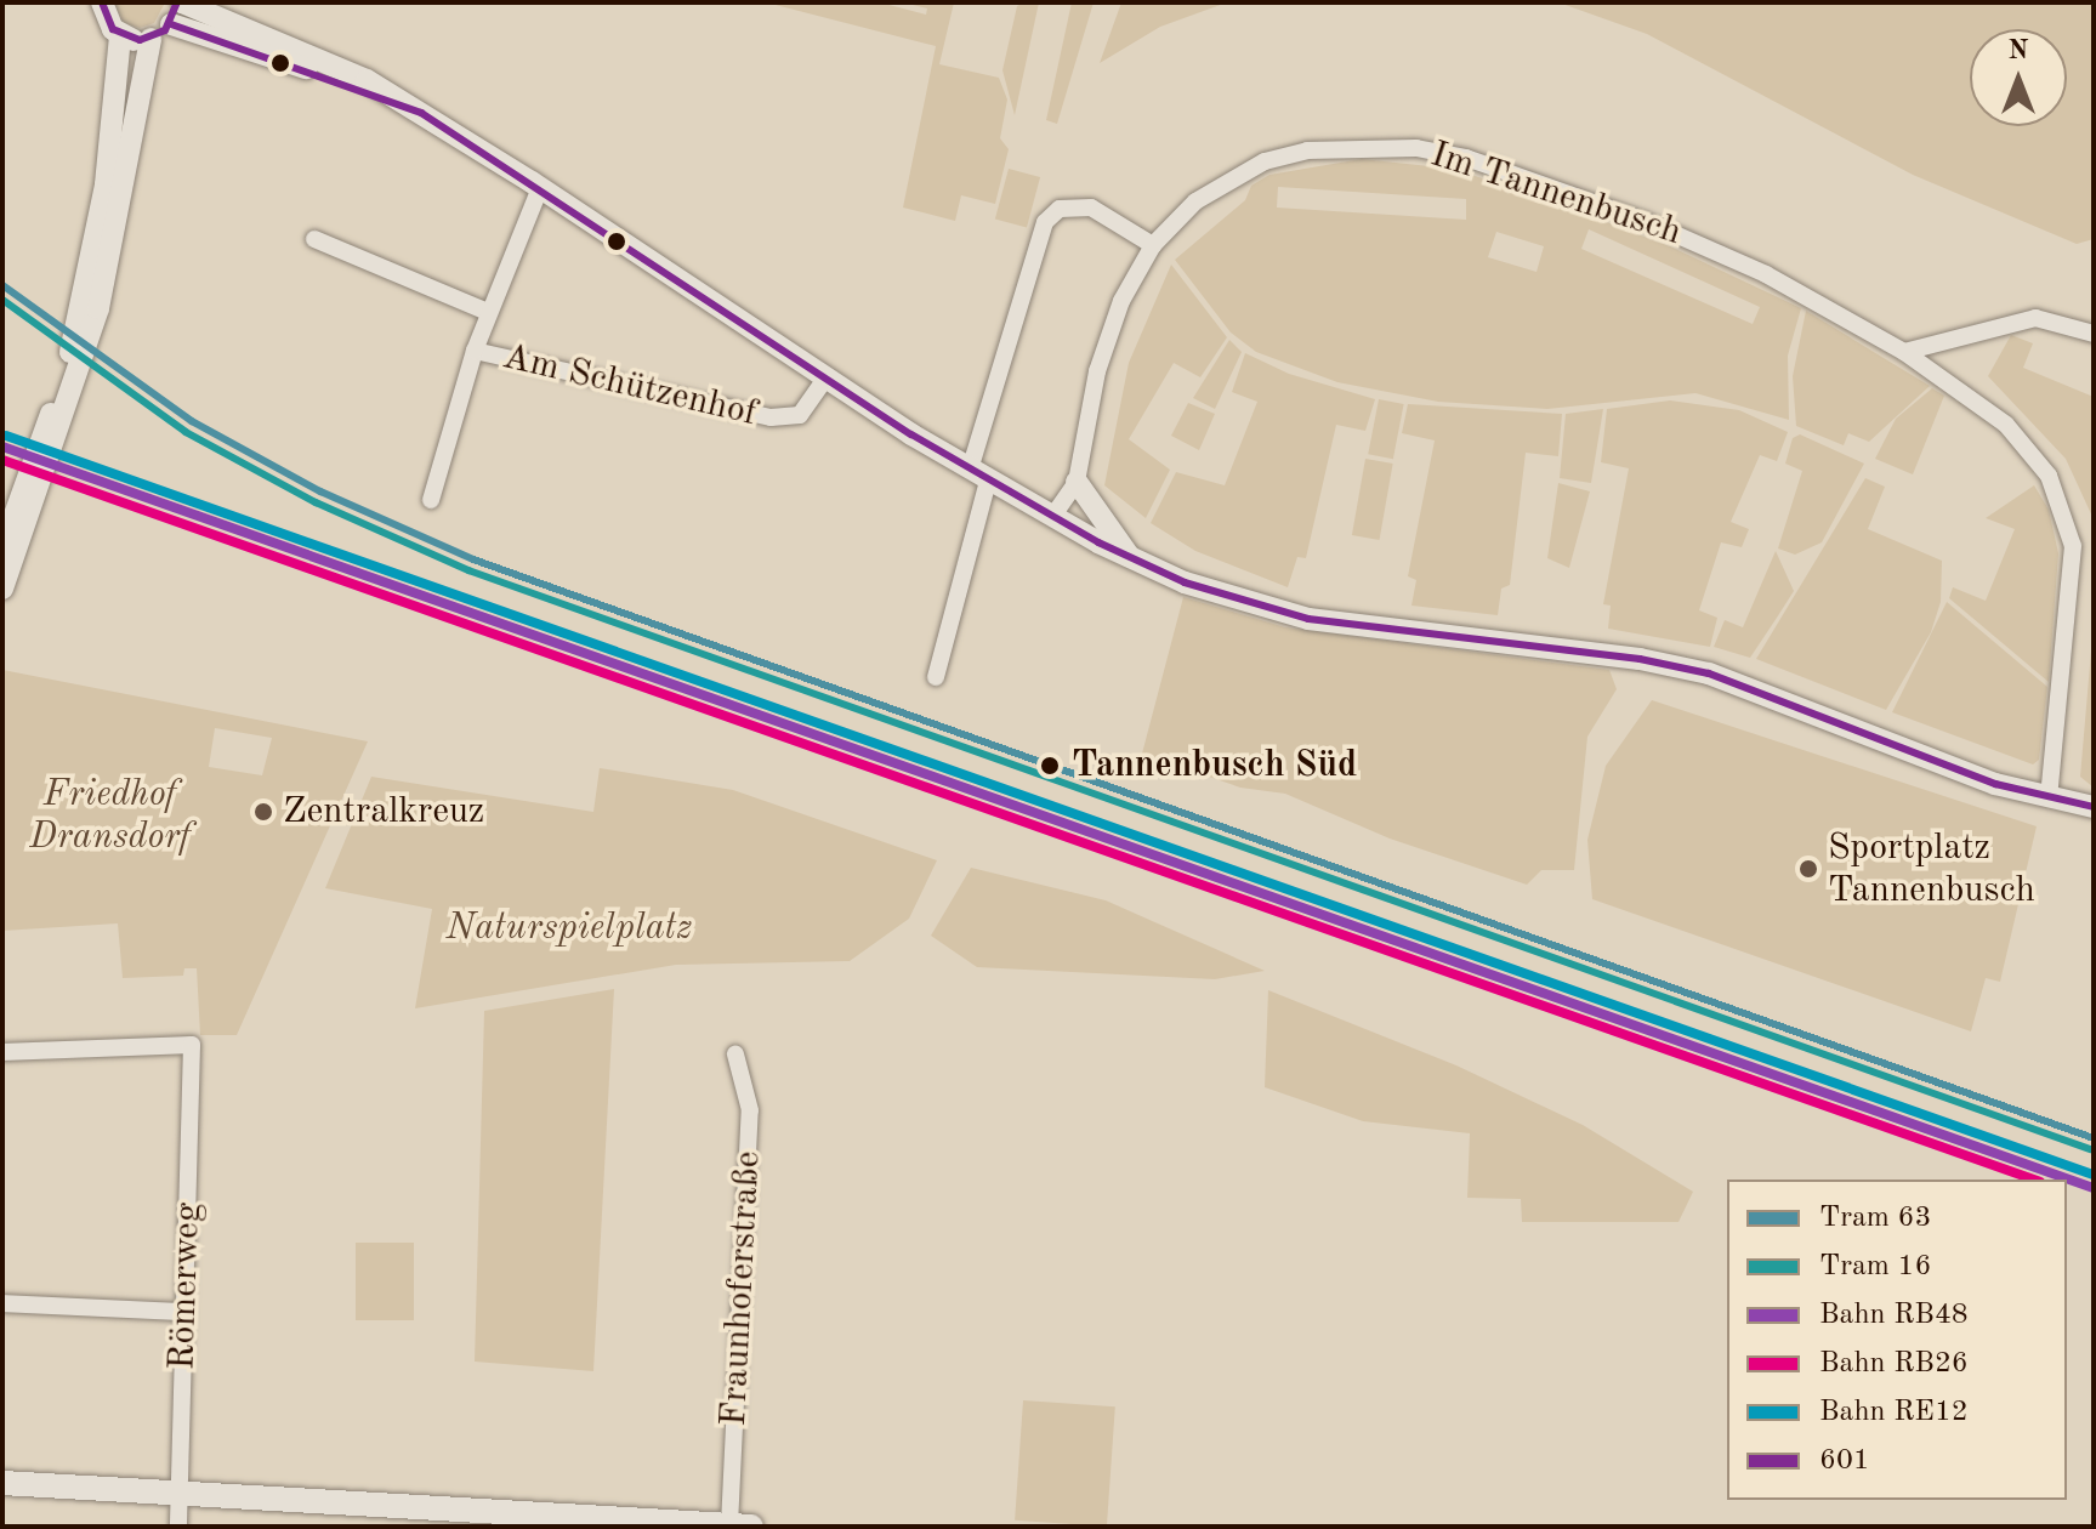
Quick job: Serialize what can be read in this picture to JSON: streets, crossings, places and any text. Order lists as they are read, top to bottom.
{
  "streets": {
    "street": [
      "Im Tannenbusch",
      "Am Schützenhof",
      "Römerweg",
      "Fraunhoferstraße"
    ]
  },
  "parks": ["Friedhof Dransdorf", "Naturspielplatz"],
  "places": ["Tannenbusch Süd", "Zentralkreuz", "Sportplatz Tannenbusch"],
  "lines": [
    "transit line 601",
    "tram line 63",
    "tram line 16",
    "rail line RE12",
    "rail line RB48",
    "rail line RB26"
  ],
  "legend": [
    "Tram 63",
    "Tram 16",
    "Bahn RB48",
    "Bahn RB26",
    "Bahn RE12",
    "601"
  ],
  "north": "top"
}
